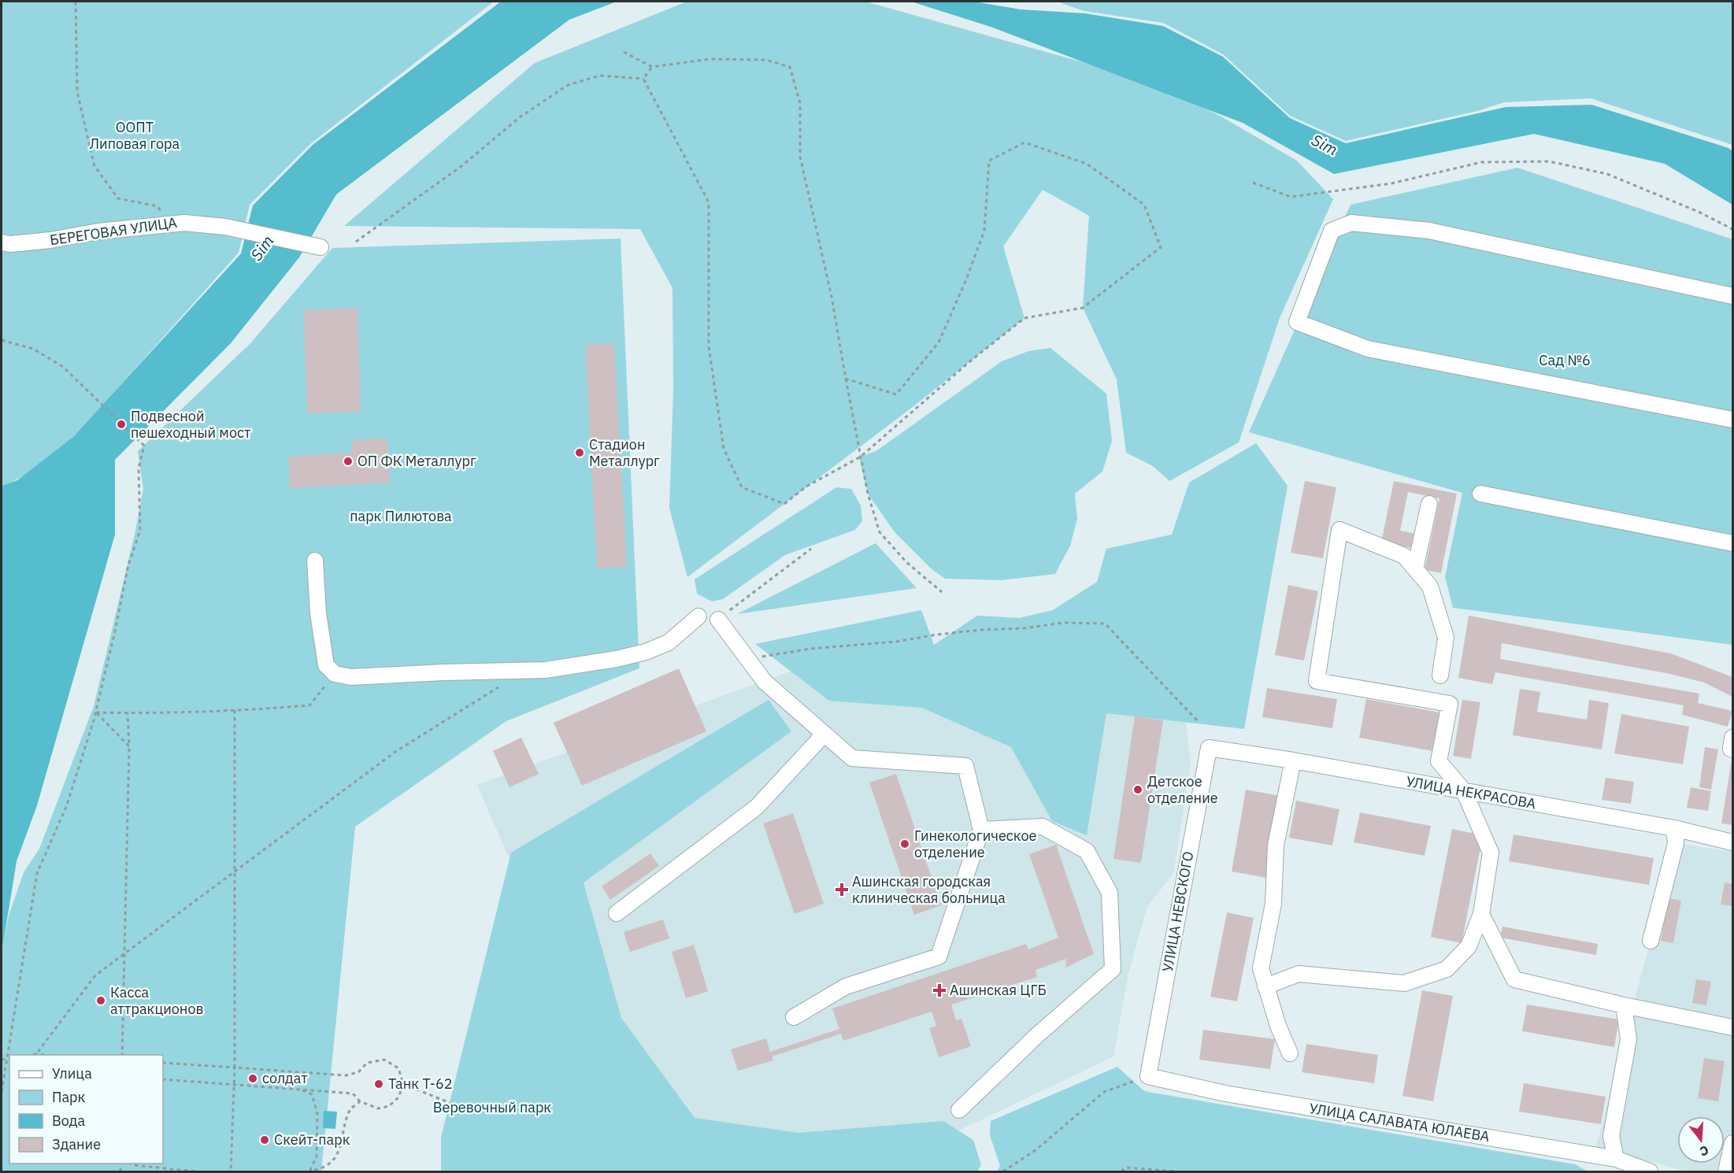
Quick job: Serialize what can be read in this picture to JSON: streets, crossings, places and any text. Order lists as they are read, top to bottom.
{
  "streets": {
    "street": [
      "БЕРЕГОВАЯ УЛИЦА",
      "УЛИЦА НЕКРАСОВА",
      "УЛИЦА НЕВСКОГО",
      "УЛИЦА САЛАВАТА ЮЛАЕВА"
    ]
  },
  "crossings": [
    ["УЛИЦА НЕКРАСОВА", "УЛИЦА НЕВСКОГО"],
    ["УЛИЦА НЕВСКОГО", "УЛИЦА САЛАВАТА ЮЛАЕВА"]
  ],
  "water": ["Sim"],
  "parks": [
    "ООПТ Липовая гора",
    "Сад №6",
    "парк Пилютова",
    "Веревочный парк"
  ],
  "places": {
    "other": [
      "Подвесной пешеходный мост",
      "Стадион Металлург",
      "ОП ФК Металлург",
      "Детское отделение",
      "Гинекологическое отделение",
      "Касса аттракционов",
      "солдат",
      "Танк Т-62",
      "Скейт-парк"
    ],
    "health": ["Ашинская городская клиническая больница", "Ашинская ЦГБ"]
  },
  "legend": [
    "Улица",
    "Парк",
    "Вода",
    "Здание"
  ],
  "north": "bottom"
}
